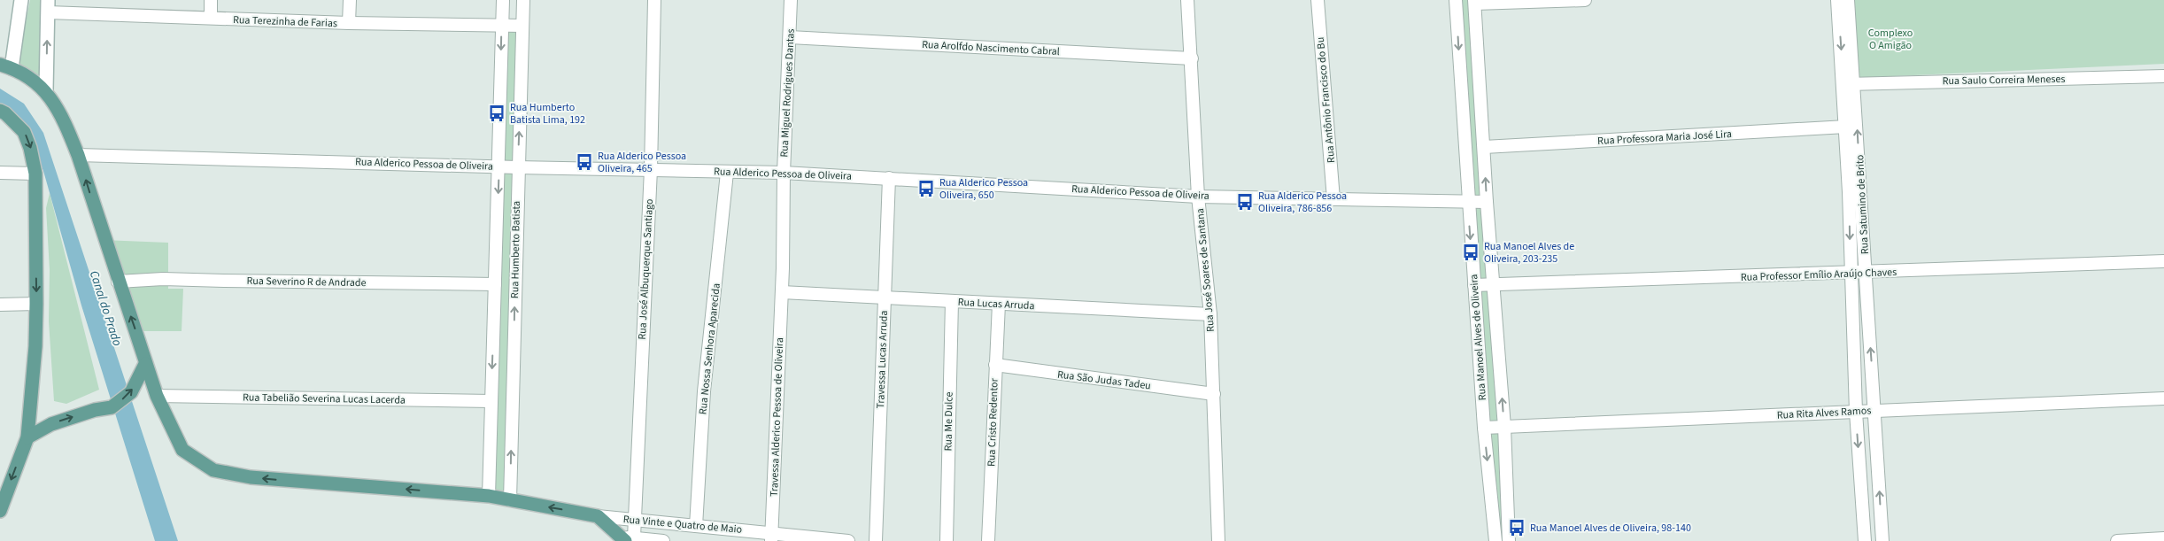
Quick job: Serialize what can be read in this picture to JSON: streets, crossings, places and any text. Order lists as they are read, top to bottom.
{
  "streets": {
    "street": [
      "Rua Terezinha de Farias",
      "Rua Arolfdo Nascimento Cabral",
      "Rua Saulo Correira Meneses",
      "Rua Miguel Rodrigues Dantas",
      "Rua Antônio Francisco do Bu",
      "Rua Professora Maria José Lira",
      "Rua Alderico Pessoa de Oliveira",
      "Rua Satumino de Brito",
      "Rua Humberto Batista",
      "Rua José Albuquerque Santiago",
      "Rua José Soares de Santana",
      "Rua Professor Emílio Araújo Chaves",
      "Rua Severino R de Andrade",
      "Rua Lucas Arruda",
      "Rua Manoel Alves de Oliveira",
      "Rua Nossa Senhora Aparecida",
      "Travessa Lucas Arruda",
      "Rua São Judas Tadeu",
      "Rua Tabelião Severina Lucas Lacerda",
      "Rua Rita Alves Ramos",
      "Travessa Alderico Pessoa de Oliveira",
      "Rua Me Dulce",
      "Rua Cristo Redentor",
      "Rua Vinte e Quatro de Maio"
    ]
  },
  "crossings": [
    ["Rua Terezinha de Farias", "Rua Humberto Batista"],
    ["Rua Arolfdo Nascimento Cabral", "Rua Miguel Rodrigues Dantas"],
    ["Rua Arolfdo Nascimento Cabral", "Rua José Soares de Santana"],
    ["Rua Saulo Correira Meneses", "Rua Satumino de Brito"],
    ["Rua Miguel Rodrigues Dantas", "Rua Alderico Pessoa de Oliveira"],
    ["Rua Miguel Rodrigues Dantas", "Rua Lucas Arruda"],
    ["Rua Miguel Rodrigues Dantas", "Travessa Alderico Pessoa de Oliveira"],
    ["Rua Antônio Francisco do Bu", "Rua Alderico Pessoa de Oliveira"],
    ["Rua Professora Maria José Lira", "Rua Satumino de Brito"],
    ["Rua Professora Maria José Lira", "Rua Manoel Alves de Oliveira"],
    ["Rua Alderico Pessoa de Oliveira", "Rua Humberto Batista"],
    ["Rua Alderico Pessoa de Oliveira", "Rua José Albuquerque Santiago"],
    ["Rua Alderico Pessoa de Oliveira", "Rua José Soares de Santana"],
    ["Rua Alderico Pessoa de Oliveira", "Rua Manoel Alves de Oliveira"],
    ["Rua Alderico Pessoa de Oliveira", "Rua Nossa Senhora Aparecida"],
    ["Rua Alderico Pessoa de Oliveira", "Travessa Lucas Arruda"],
    ["Rua Satumino de Brito", "Rua Professor Emílio Araújo Chaves"],
    ["Rua Satumino de Brito", "Rua Rita Alves Ramos"],
    ["Rua Humberto Batista", "Rua Severino R de Andrade"],
    ["Rua Humberto Batista", "Rua Tabelião Severina Lucas Lacerda"],
    ["Rua José Albuquerque Santiago", "Rua Vinte e Quatro de Maio"],
    ["Rua José Soares de Santana", "Rua Lucas Arruda"],
    ["Rua José Soares de Santana", "Rua São Judas Tadeu"],
    ["Rua Professor Emílio Araújo Chaves", "Rua Manoel Alves de Oliveira"],
    ["Rua Lucas Arruda", "Travessa Lucas Arruda"],
    ["Rua Lucas Arruda", "Travessa Alderico Pessoa de Oliveira"],
    ["Rua Lucas Arruda", "Rua Me Dulce"],
    ["Rua Lucas Arruda", "Rua Cristo Redentor"],
    ["Rua Manoel Alves de Oliveira", "Rua Rita Alves Ramos"],
    ["Rua Nossa Senhora Aparecida", "Rua Vinte e Quatro de Maio"],
    ["Rua São Judas Tadeu", "Rua Cristo Redentor"],
    ["Travessa Alderico Pessoa de Oliveira", "Rua Vinte e Quatro de Maio"]
  ],
  "water": ["Canal do Prado"],
  "parks": ["Complexo O Amigão"],
  "places": {
    "bus stop": [
      "Rua Humberto Batista Lima, 192",
      "Rua Alderico Pessoa Oliveira, 465",
      "Rua Alderico Pessoa Oliveira, 650",
      "Rua Alderico Pessoa Oliveira, 786-856",
      "Rua Manoel Alves de Oliveira, 203-235",
      "Rua Manoel Alves de Oliveira, 98-140"
    ]
  }
}
